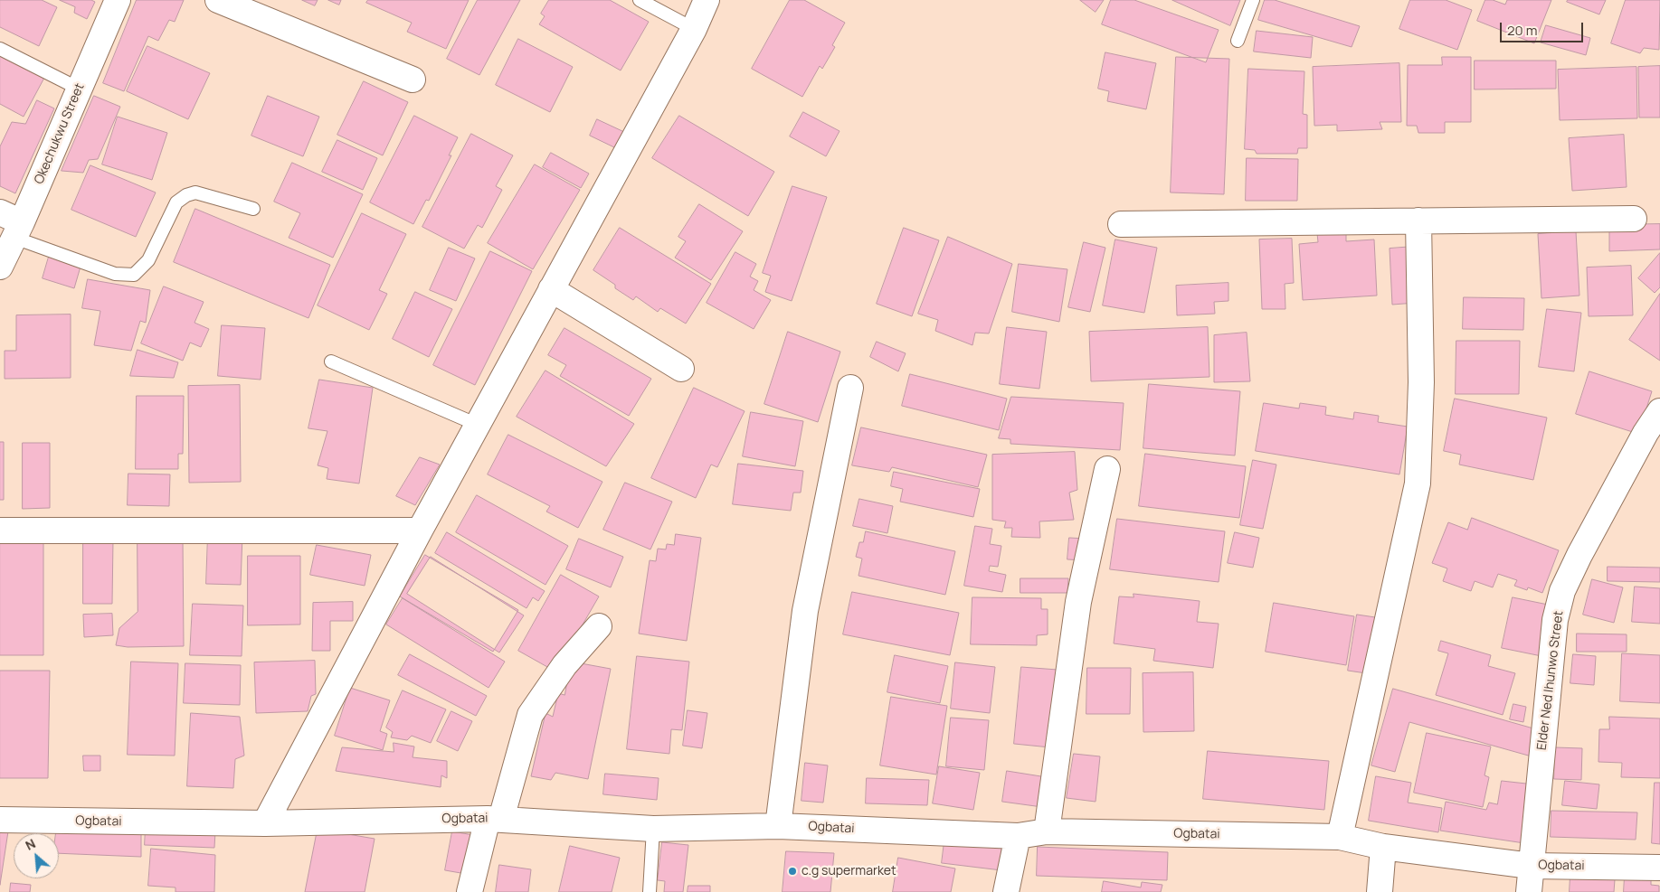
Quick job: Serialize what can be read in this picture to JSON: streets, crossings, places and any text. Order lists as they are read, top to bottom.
{
  "streets": {
    "street": ["Okechukwu Street", "Elder Ned Ihunwo Street", "Ogbatai"]
  },
  "crossings": [
    ["Elder Ned Ihunwo Street", "Ogbatai"]
  ],
  "places": ["c.g supermarket"],
  "scale_bar": "20 m",
  "north": "top left"
}
